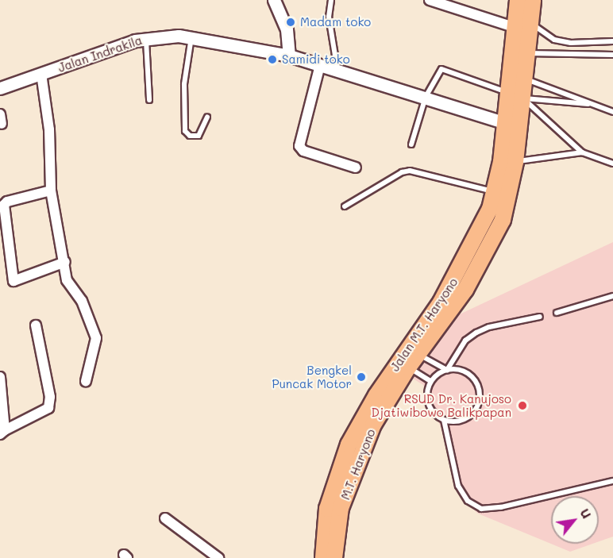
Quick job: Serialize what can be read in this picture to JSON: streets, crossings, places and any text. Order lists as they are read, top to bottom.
{
  "streets": {
    "highway": ["Jalan M.T. Haryono", "M.T. Haryono"],
    "street": ["Jalan Indrakila"]
  },
  "crossings": [
    ["Jalan Indrakila", "Jalan M.T. Haryono"],
    ["Jalan M.T. Haryono", "M.T. Haryono"]
  ],
  "places": [
    "Madam toko",
    "Samidi toko",
    "Bengkel Puncak Motor",
    "RSUD Dr. Kanujoso Djatiwibowo Balikpapan"
  ],
  "north": "top right"
}
